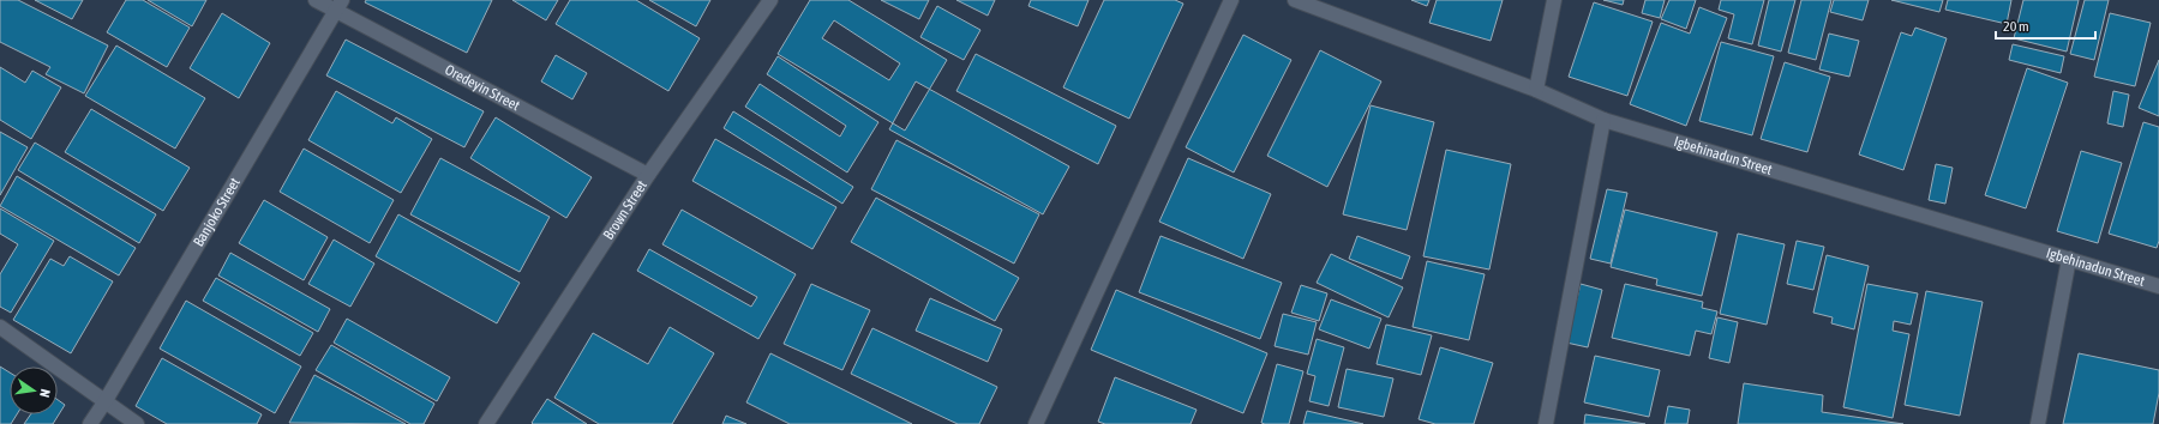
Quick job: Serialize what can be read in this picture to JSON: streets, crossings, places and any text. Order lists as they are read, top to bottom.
{
  "streets": {
    "street": [
      "Oredeyin Street",
      "Igbehinadun Street",
      "Brown Street",
      "Banjoko Street"
    ]
  },
  "crossings": [
    ["Oredeyin Street", "Brown Street"],
    ["Oredeyin Street", "Banjoko Street"]
  ],
  "scale_bar": "20 m",
  "north": "right"
}
